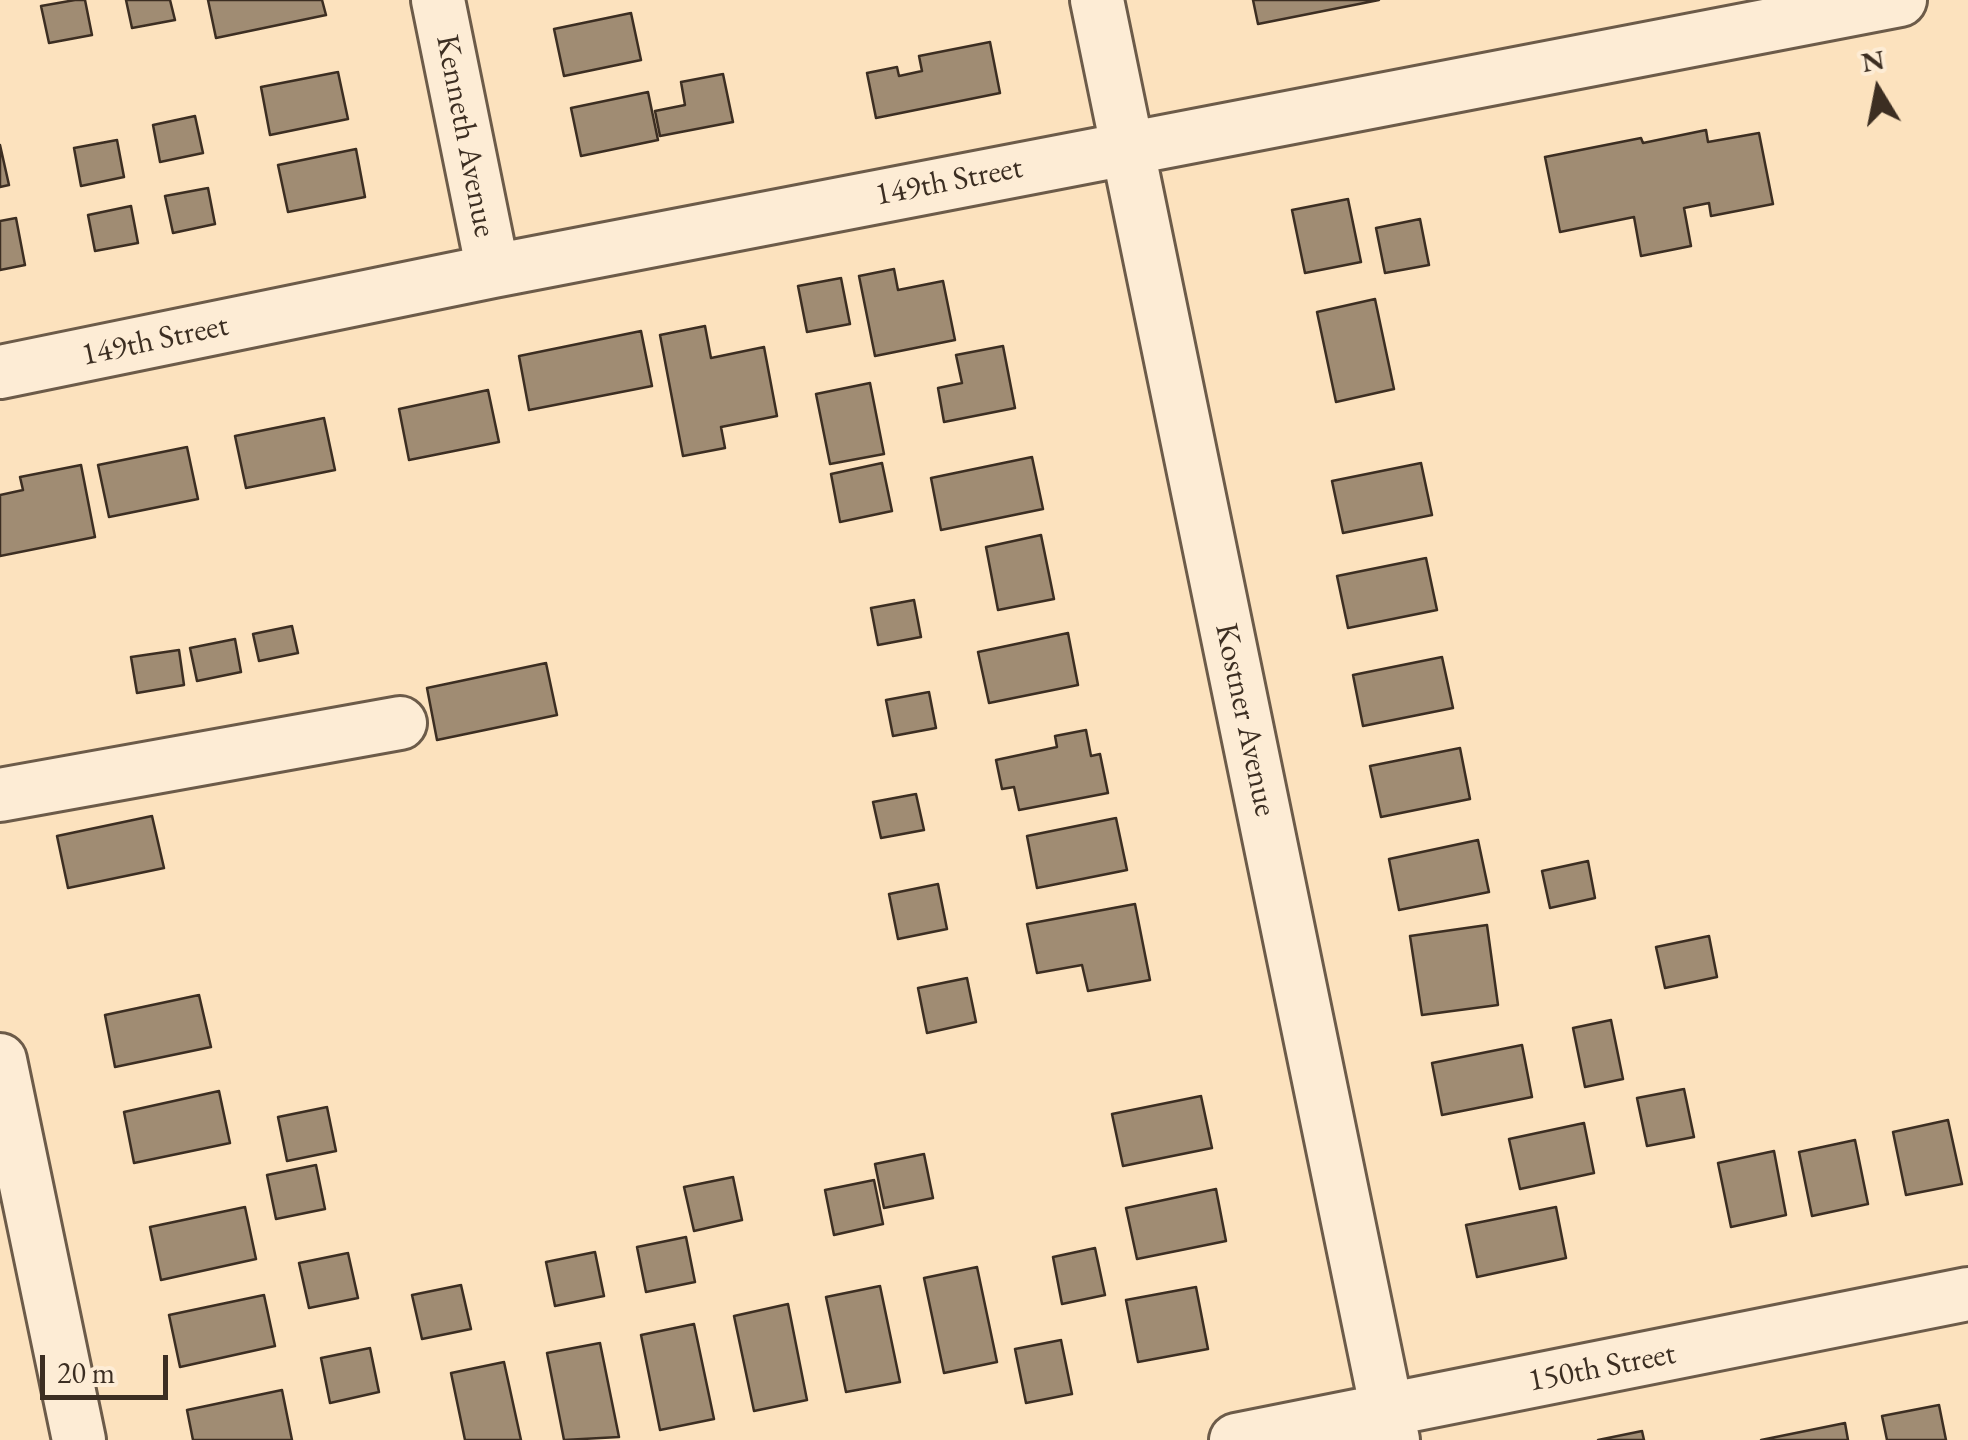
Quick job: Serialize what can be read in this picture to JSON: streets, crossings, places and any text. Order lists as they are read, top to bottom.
{
  "streets": {
    "street": [
      "Kenneth Avenue",
      "149th Street",
      "Kostner Avenue",
      "150th Street"
    ]
  },
  "crossings": [
    ["Kenneth Avenue", "149th Street"],
    ["149th Street", "Kostner Avenue"],
    ["Kostner Avenue", "150th Street"]
  ],
  "scale_bar": "20 m",
  "north": "top"
}
